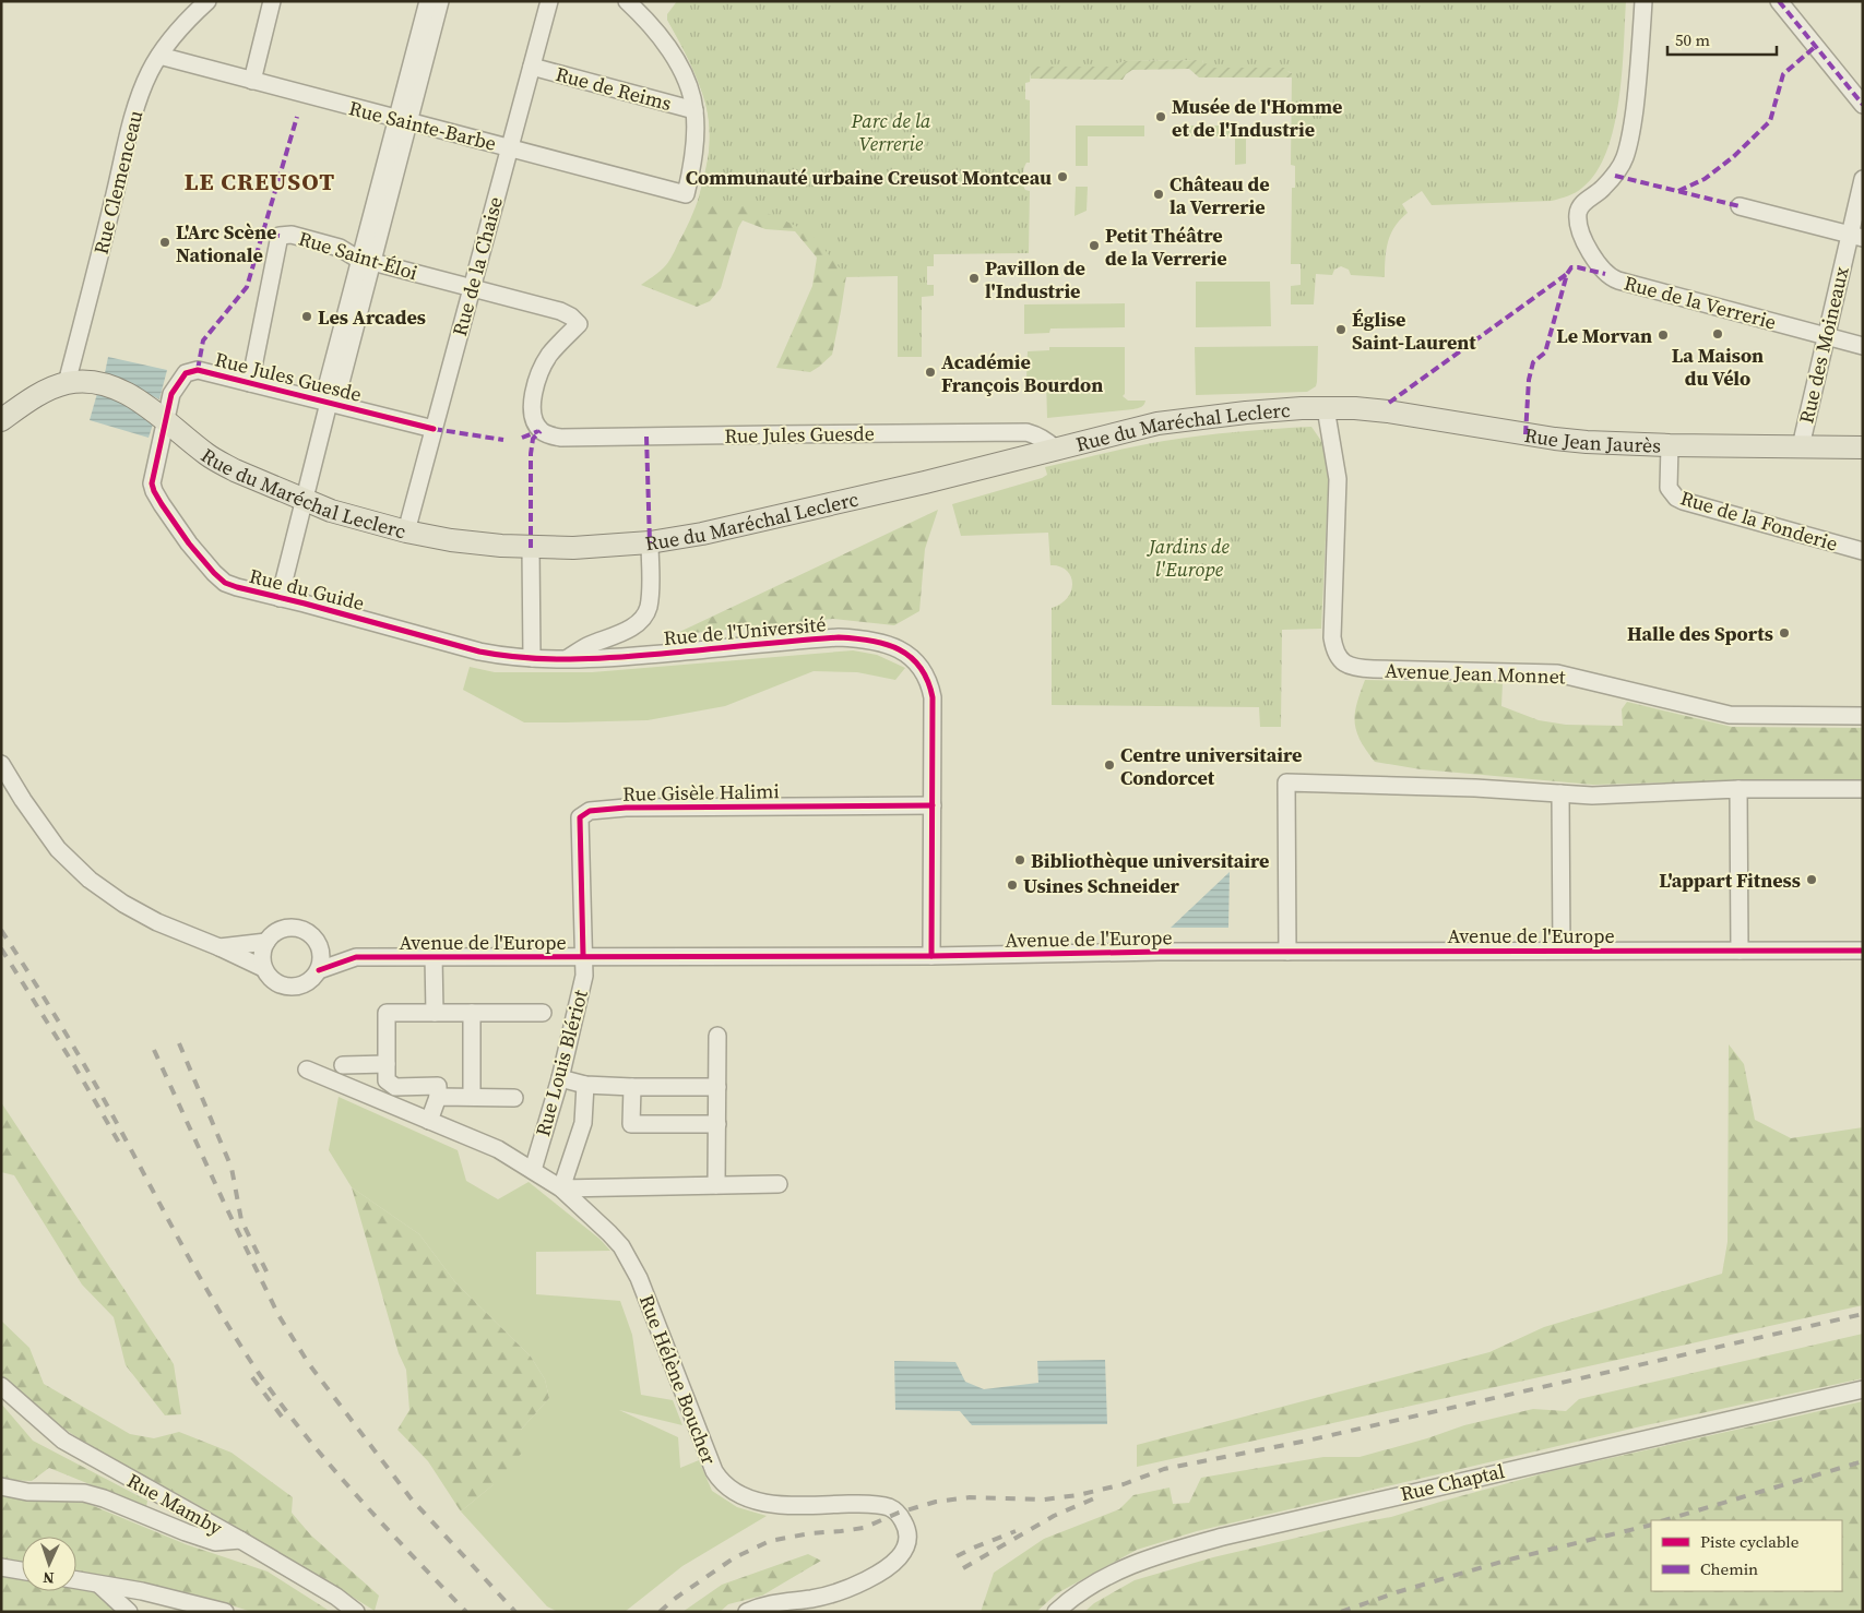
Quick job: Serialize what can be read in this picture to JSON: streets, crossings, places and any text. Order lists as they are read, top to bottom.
{
  "streets": {
    "main road": ["Rue du Maréchal Leclerc", "Rue Jean Jaurès"],
    "street": [
      "Rue de Reims",
      "Rue Sainte-Barbe",
      "Rue Clemenceau",
      "Rue Saint-Éloi",
      "Rue de la Chaise",
      "Rue de la Verrerie",
      "Rue des Moineaux",
      "Rue Jules Guesde",
      "Rue de la Fonderie",
      "Rue du Guide",
      "Rue de l'Université",
      "Avenue Jean Monnet",
      "Rue Gisèle Halimi",
      "Avenue de l'Europe",
      "Rue Louis Blériot",
      "Rue Hélène Boucher",
      "Rue Chaptal",
      "Rue Mamby"
    ]
  },
  "crossings": [
    ["Rue de Reims", "Rue Sainte-Barbe"],
    ["Rue de Reims", "Rue de la Chaise"],
    ["Rue Sainte-Barbe", "Rue Clemenceau"],
    ["Rue Sainte-Barbe", "Rue de la Chaise"],
    ["Rue Clemenceau", "Rue du Maréchal Leclerc"],
    ["Rue Saint-Éloi", "Rue de la Chaise"],
    ["Rue Saint-Éloi", "Rue Jules Guesde"],
    ["Rue de la Chaise", "Rue Jules Guesde"],
    ["Rue de la Chaise", "Rue du Maréchal Leclerc"],
    ["Rue de la Verrerie", "Rue des Moineaux"],
    ["Rue des Moineaux", "Rue Jean Jaurès"],
    ["Rue Jules Guesde", "Rue du Maréchal Leclerc"],
    ["Rue Jules Guesde", "Rue du Guide"],
    ["Rue du Maréchal Leclerc", "Rue Jean Jaurès"],
    ["Rue du Maréchal Leclerc", "Rue du Guide"],
    ["Rue du Maréchal Leclerc", "Avenue Jean Monnet"],
    ["Rue Jean Jaurès", "Rue de la Fonderie"],
    ["Rue Jean Jaurès", "Avenue Jean Monnet"],
    ["Rue du Guide", "Rue de l'Université"],
    ["Rue de l'Université", "Rue Gisèle Halimi"],
    ["Rue de l'Université", "Avenue de l'Europe"],
    ["Rue Gisèle Halimi", "Avenue de l'Europe"],
    ["Rue Gisèle Halimi", "Rue Louis Blériot"],
    ["Avenue de l'Europe", "Rue Louis Blériot"],
    ["Rue Louis Blériot", "Rue Hélène Boucher"]
  ],
  "districts": ["LE CREUSOT"],
  "parks": ["Parc de la Verrerie", "Jardins de l'Europe"],
  "places": [
    "Musée de l'Homme et de l'Industrie",
    "Communauté urbaine Creusot Montceau",
    "Château de la Verrerie",
    "L'Arc Scène Nationale",
    "Petit Théâtre de la Verrerie",
    "Pavillon de l'Industrie",
    "Les Arcades",
    "Église Saint-Laurent",
    "La Maison du Vélo",
    "Le Morvan",
    "Académie François Bourdon",
    "Halle des Sports",
    "Centre universitaire Condorcet",
    "Bibliothèque universitaire",
    "L'appart Fitness",
    "Usines Schneider"
  ],
  "legend": ["Piste cyclable", "Chemin"],
  "scale_bar": "50 m",
  "north": "bottom"
}
